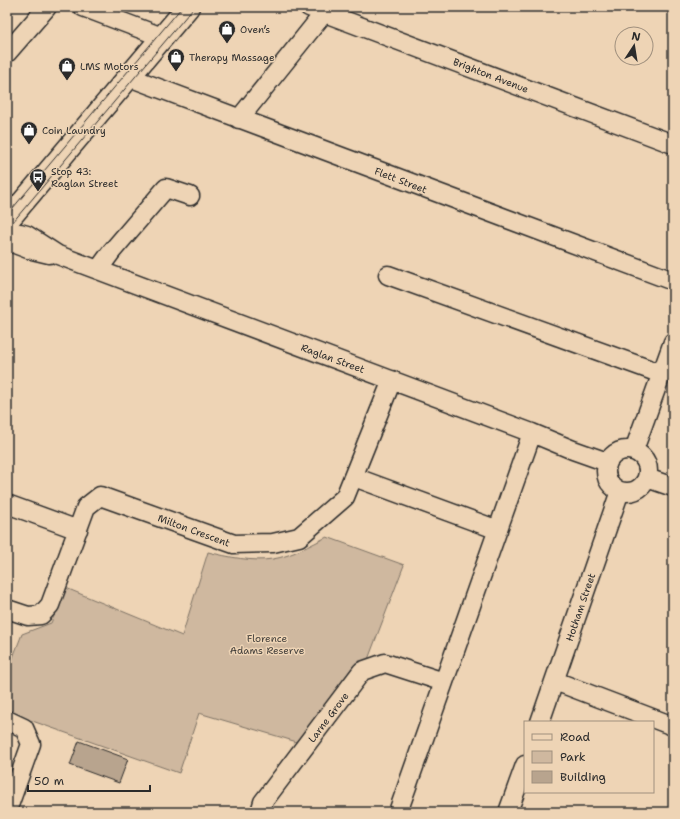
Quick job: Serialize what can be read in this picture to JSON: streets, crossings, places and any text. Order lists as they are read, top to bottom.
{
  "streets": {
    "street": [
      "Brighton Avenue",
      "Flett Street",
      "Raglan Street",
      "Milton Crescent",
      "Hotham Street",
      "Larne Grove"
    ]
  },
  "crossings": [
    ["Raglan Street", "Milton Crescent"],
    ["Raglan Street", "Hotham Street"]
  ],
  "parks": ["Florence Adams Reserve"],
  "places": {
    "shop": [
      "Oven’s",
      "Therapy Massage",
      "LMS Motors",
      "Coin Laundry"
    ],
    "bus stop": ["Stop 43: Raglan Street"]
  },
  "legend": ["Road", "Park", "Building"],
  "scale_bar": "50 m",
  "north": "top"
}
